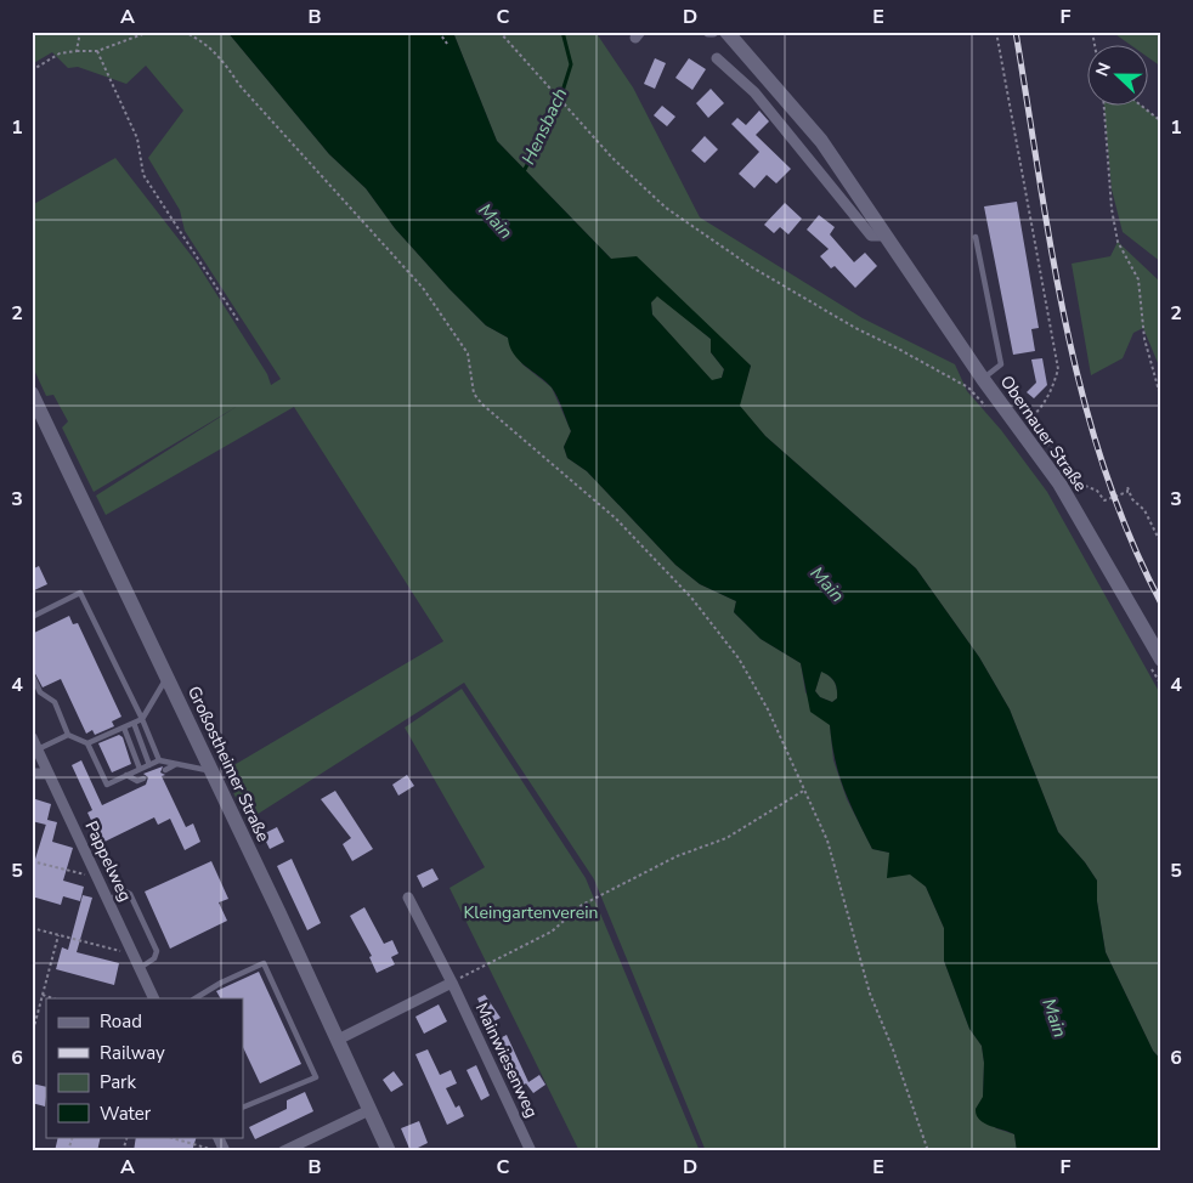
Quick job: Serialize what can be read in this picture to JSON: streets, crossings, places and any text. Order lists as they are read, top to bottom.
{
  "streets": {
    "main road": ["Obernauer Straße", "Großostheimer Straße"],
    "street": ["Pappelweg", "Mainwiesenweg"]
  },
  "water": ["Hensbach", "Main"],
  "parks": ["Kleingartenverein"],
  "legend": [
    "Road",
    "Railway",
    "Park",
    "Water"
  ],
  "north": "left",
  "grid": {
    "columns": [
      "A",
      "B",
      "C",
      "D",
      "E",
      "F"
    ],
    "rows": [
      "1",
      "2",
      "3",
      "4",
      "5",
      "6"
    ]
  }
}
